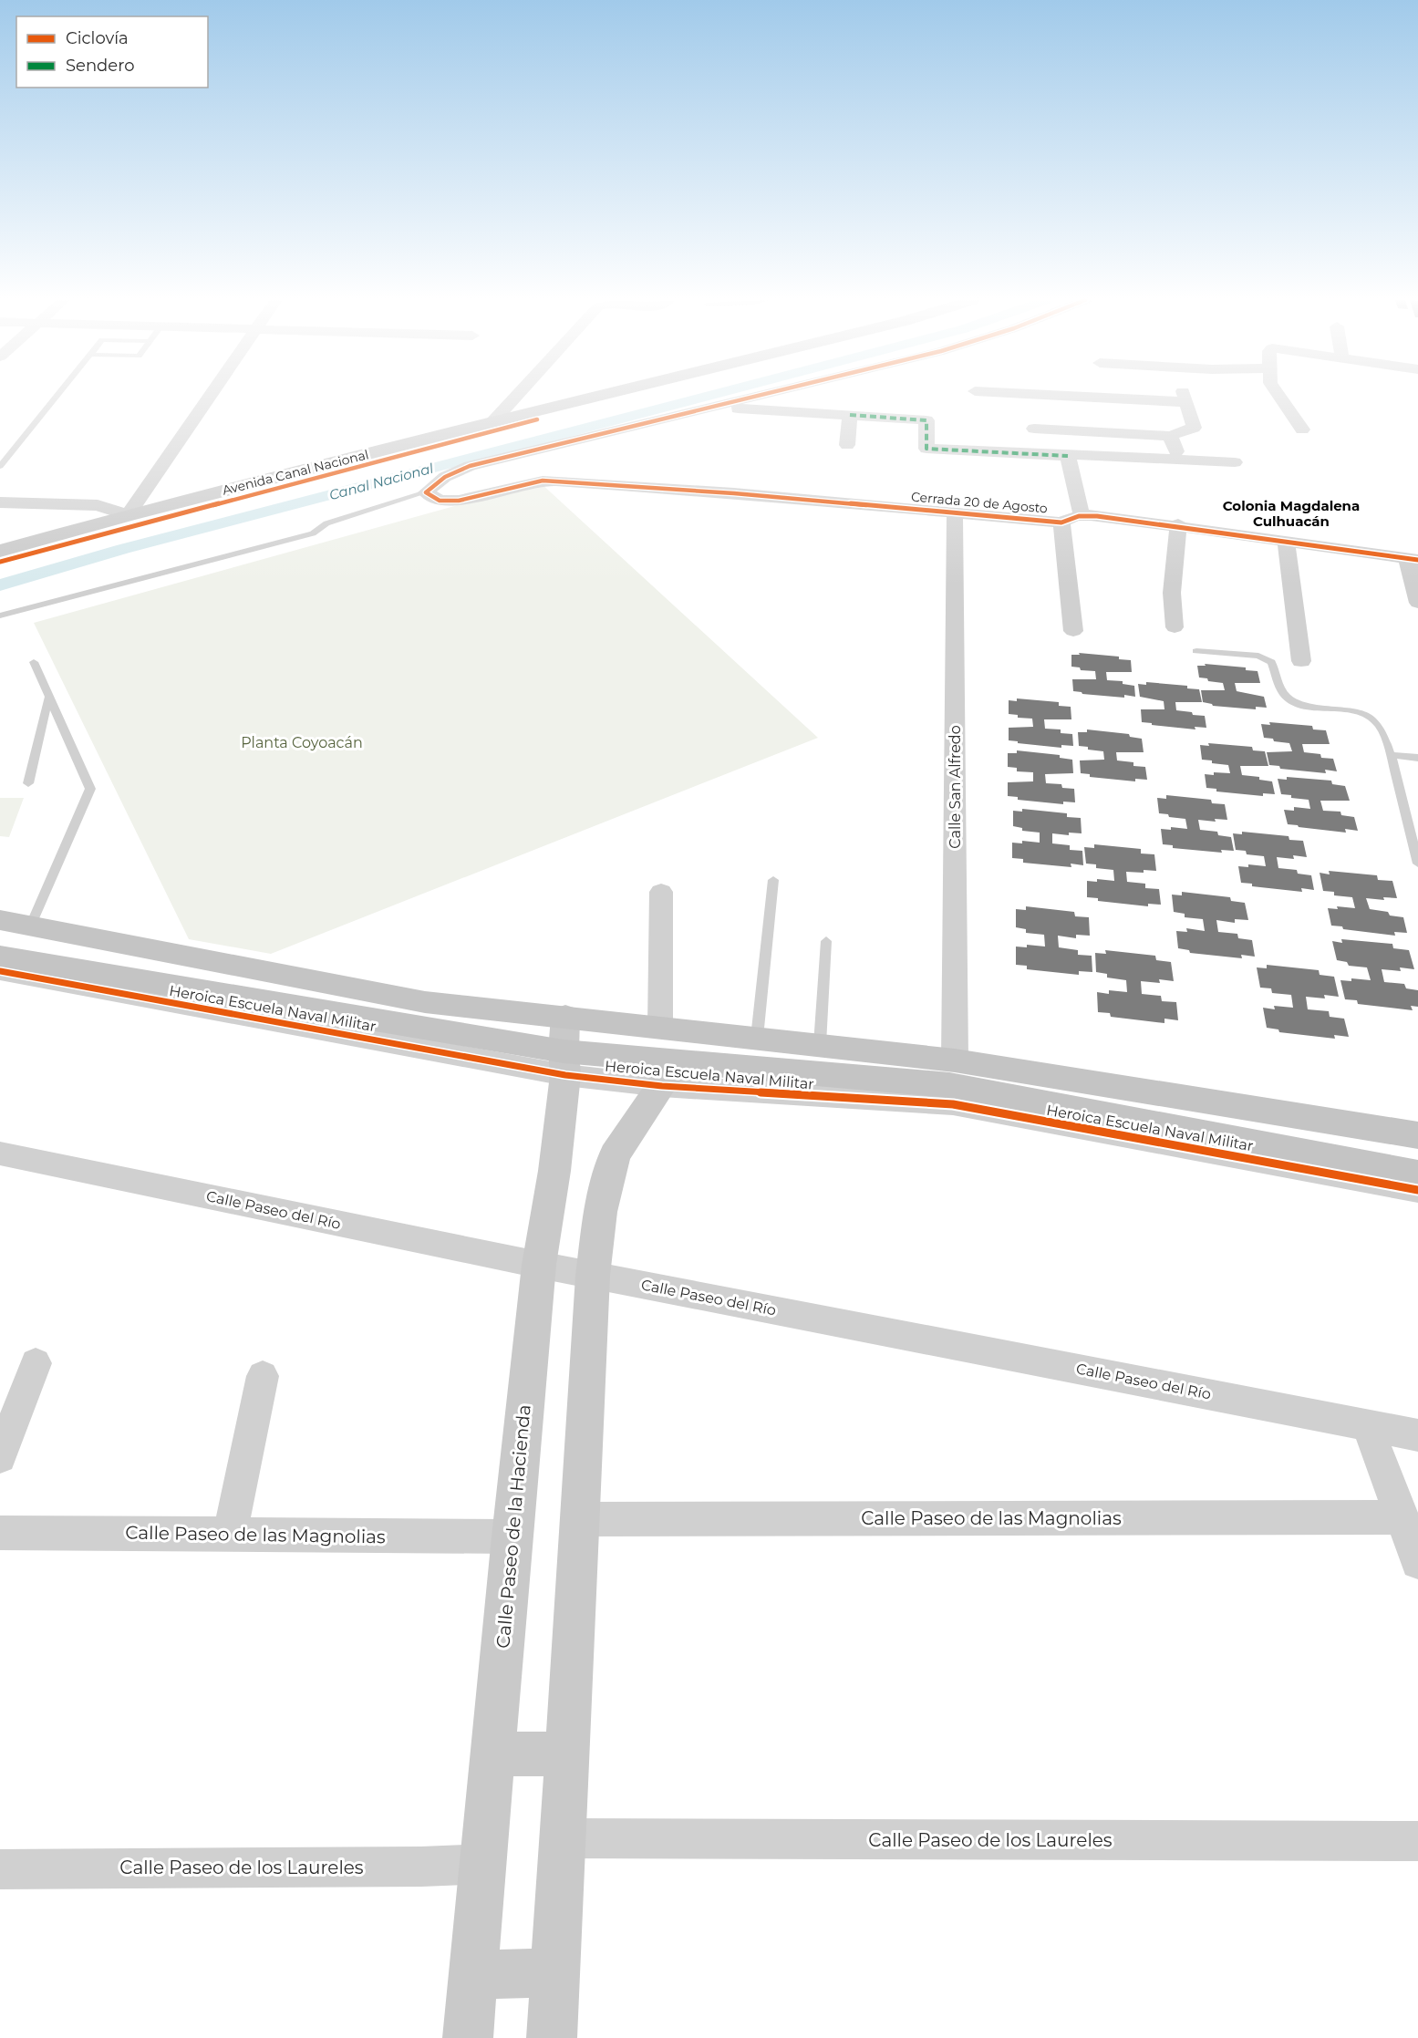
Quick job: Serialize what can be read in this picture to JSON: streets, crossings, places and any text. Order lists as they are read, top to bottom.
{
  "streets": {
    "main road": ["Heroica Escuela Naval Militar"],
    "street": [
      "Avenida Canal Nacional",
      "Cerrada 20 de Agosto",
      "Calle San Alfredo",
      "Calle Paseo del Río",
      "Calle Paseo de las Magnolias",
      "Calle Paseo de la Hacienda",
      "Calle Paseo de los Laureles"
    ]
  },
  "crossings": [
    ["Cerrada 20 de Agosto", "Calle San Alfredo"],
    ["Calle San Alfredo", "Heroica Escuela Naval Militar"],
    ["Heroica Escuela Naval Militar", "Calle Paseo de la Hacienda"],
    ["Calle Paseo del Río", "Calle Paseo de la Hacienda"],
    ["Calle Paseo de las Magnolias", "Calle Paseo de la Hacienda"],
    ["Calle Paseo de la Hacienda", "Calle Paseo de los Laureles"]
  ],
  "districts": ["Colonia Magdalena Culhuacán"],
  "water": ["Canal Nacional"],
  "parks": ["Planta Coyoacán"],
  "legend": ["Ciclovía", "Sendero"]
}
